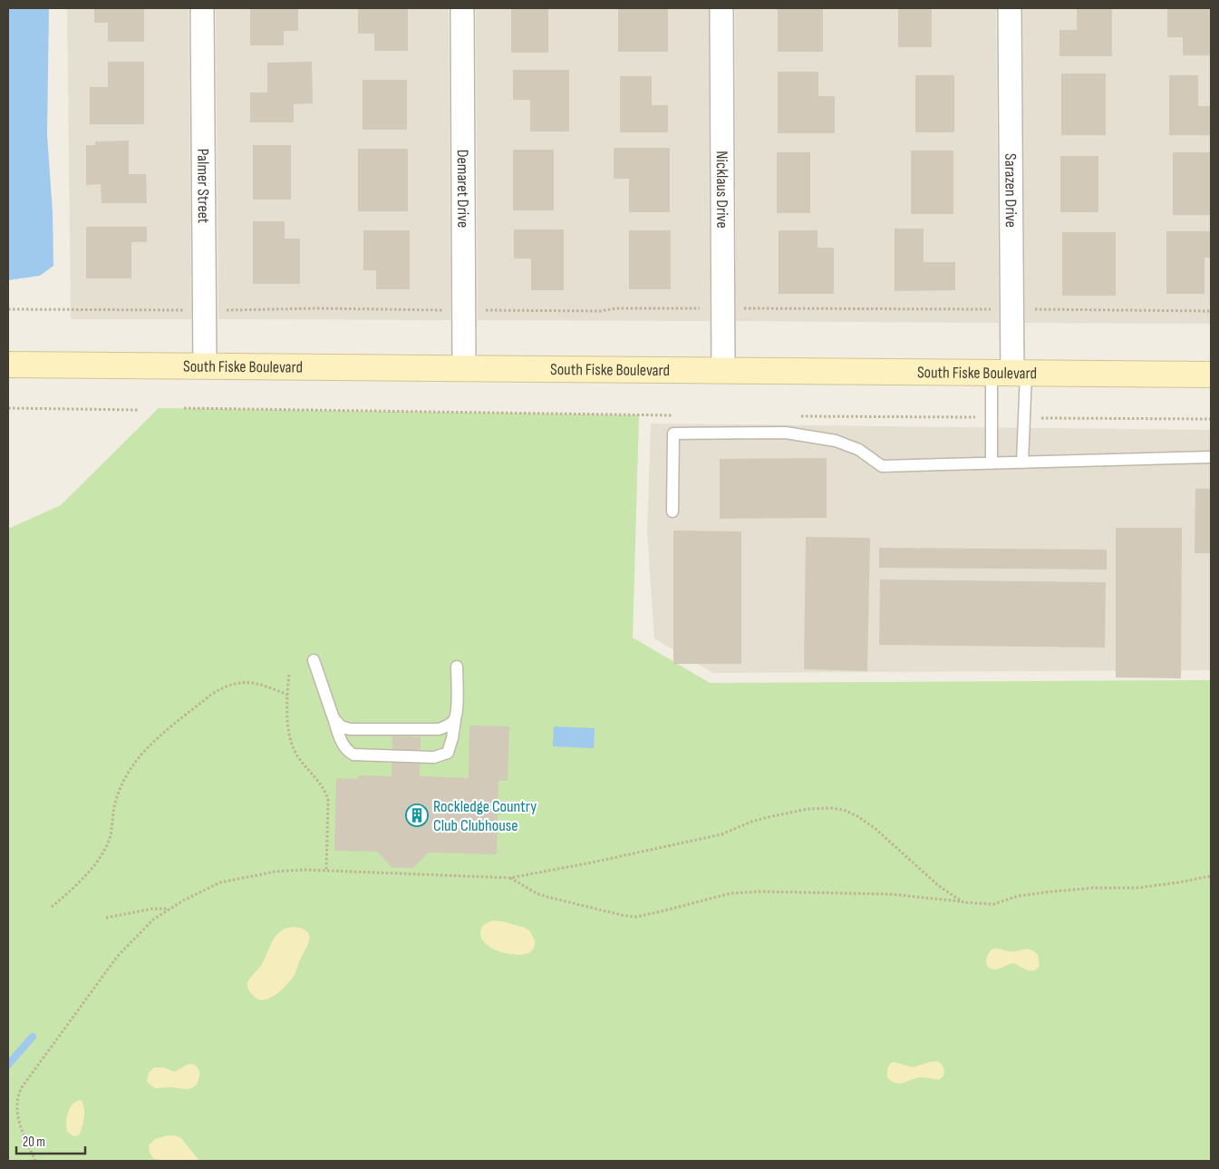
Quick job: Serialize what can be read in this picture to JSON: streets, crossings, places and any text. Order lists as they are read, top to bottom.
{
  "streets": {
    "main road": ["South Fiske Boulevard"],
    "street": [
      "Palmer Street",
      "Demaret Drive",
      "Nicklaus Drive",
      "Sarazen Drive"
    ]
  },
  "crossings": [
    ["Palmer Street", "South Fiske Boulevard"],
    ["Demaret Drive", "South Fiske Boulevard"],
    ["Nicklaus Drive", "South Fiske Boulevard"],
    ["Sarazen Drive", "South Fiske Boulevard"]
  ],
  "places": {
    "building": ["Rockledge Country Club Clubhouse"]
  },
  "scale_bar": "20 m"
}
